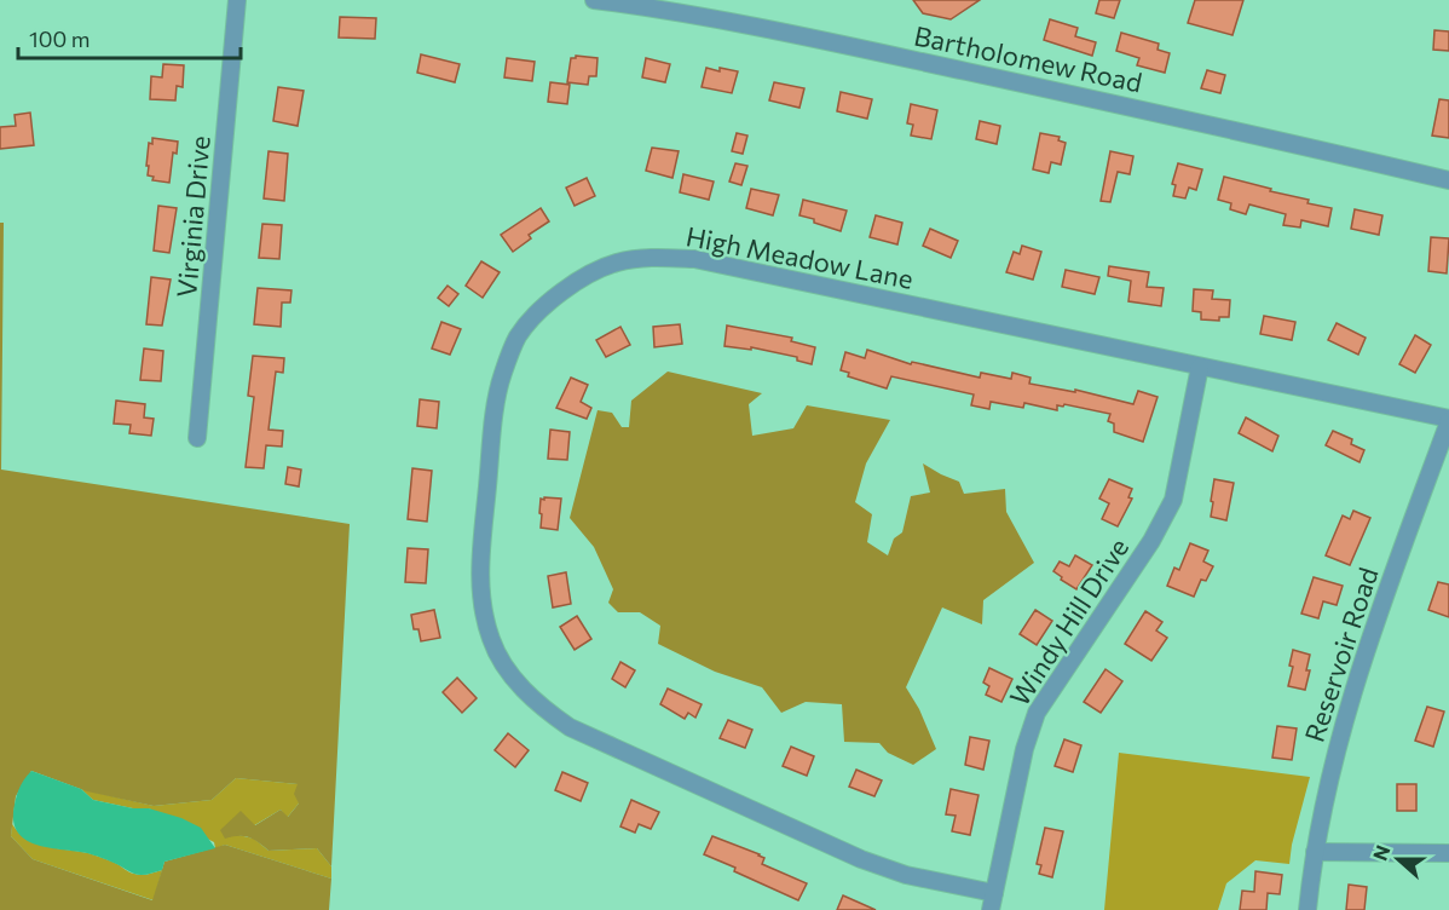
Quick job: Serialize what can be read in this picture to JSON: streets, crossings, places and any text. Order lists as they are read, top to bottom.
{
  "streets": {
    "street": [
      "Bartholomew Road",
      "Virginia Drive",
      "High Meadow Lane",
      "Windy Hill Drive",
      "Reservoir Road"
    ]
  },
  "crossings": [
    ["High Meadow Lane", "Windy Hill Drive"],
    ["High Meadow Lane", "Reservoir Road"]
  ],
  "scale_bar": "100 m",
  "north": "left"
}
